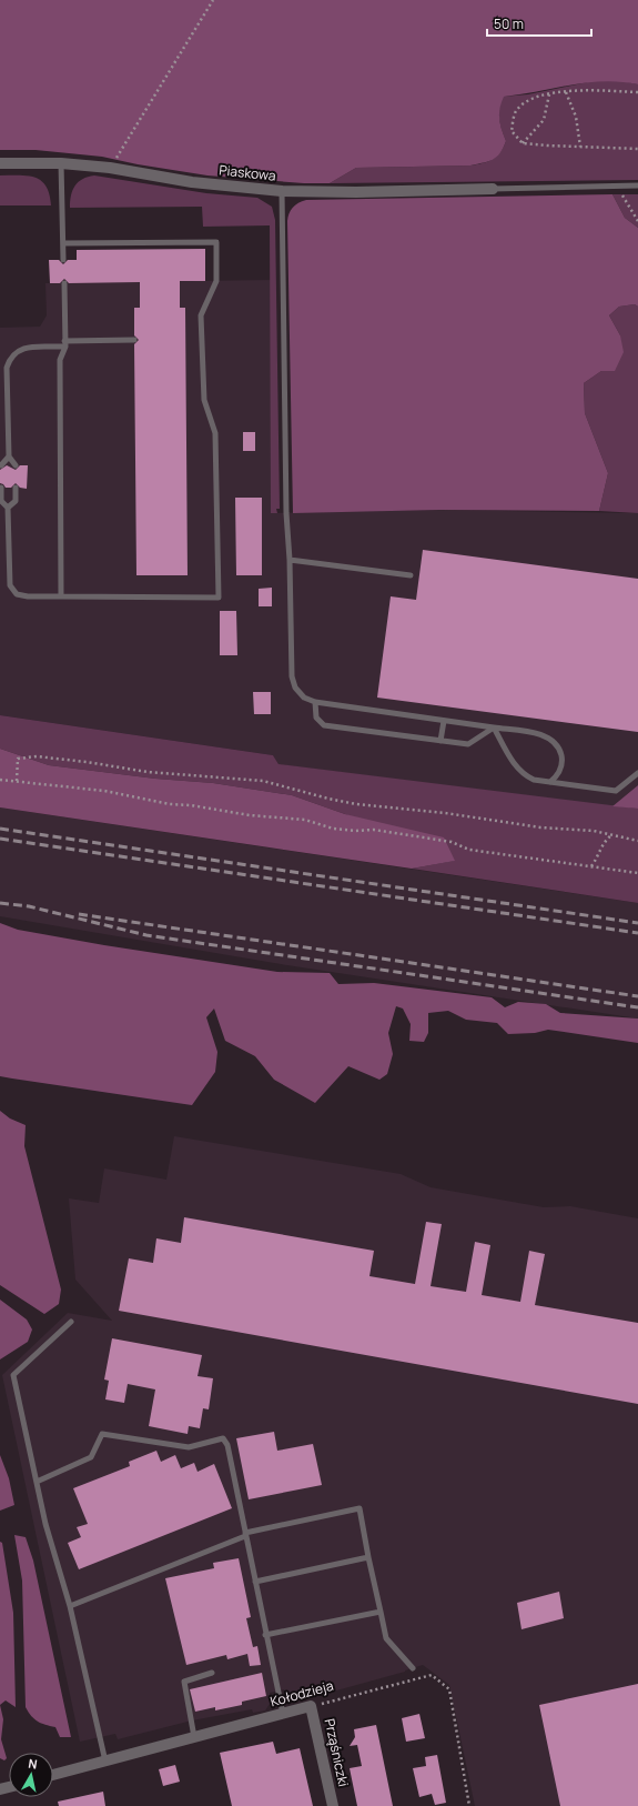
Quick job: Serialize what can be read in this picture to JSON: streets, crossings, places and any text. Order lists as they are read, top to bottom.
{
  "streets": {
    "street": ["Piaskowa", "Kołodzieja", "Prząśniczki"]
  },
  "crossings": [
    ["Kołodzieja", "Prząśniczki"]
  ],
  "scale_bar": "50 m",
  "north": "top"
}
